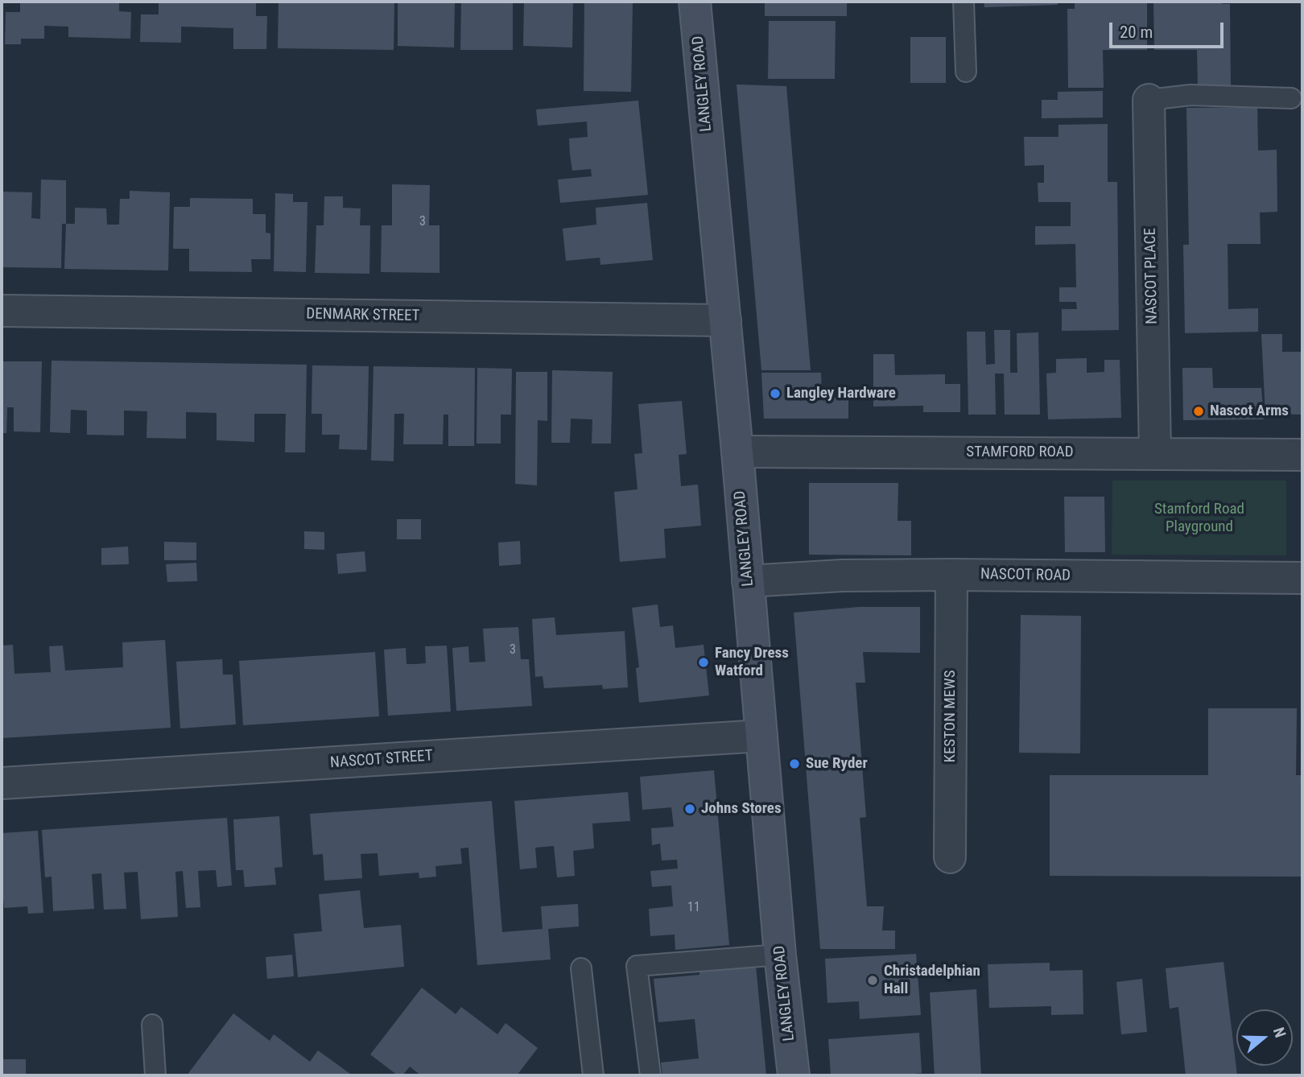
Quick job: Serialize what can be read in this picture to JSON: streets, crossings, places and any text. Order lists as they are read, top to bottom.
{
  "streets": {
    "street": [
      "LANGLEY ROAD",
      "NASCOT PLACE",
      "DENMARK STREET",
      "STAMFORD ROAD",
      "NASCOT ROAD",
      "KESTON MEWS",
      "NASCOT STREET"
    ]
  },
  "crossings": [
    ["LANGLEY ROAD", "DENMARK STREET"],
    ["LANGLEY ROAD", "STAMFORD ROAD"],
    ["LANGLEY ROAD", "NASCOT ROAD"],
    ["LANGLEY ROAD", "NASCOT STREET"],
    ["NASCOT PLACE", "STAMFORD ROAD"],
    ["NASCOT ROAD", "KESTON MEWS"]
  ],
  "parks": ["Stamford Road Playground"],
  "places": [
    "Langley Hardware",
    "Nascot Arms",
    "Fancy Dress Watford",
    "Sue Ryder",
    "Johns Stores",
    "Christadelphian Hall"
  ],
  "house_numbers": ["3", "3", "11"],
  "scale_bar": "20 m",
  "north": "right"
}
